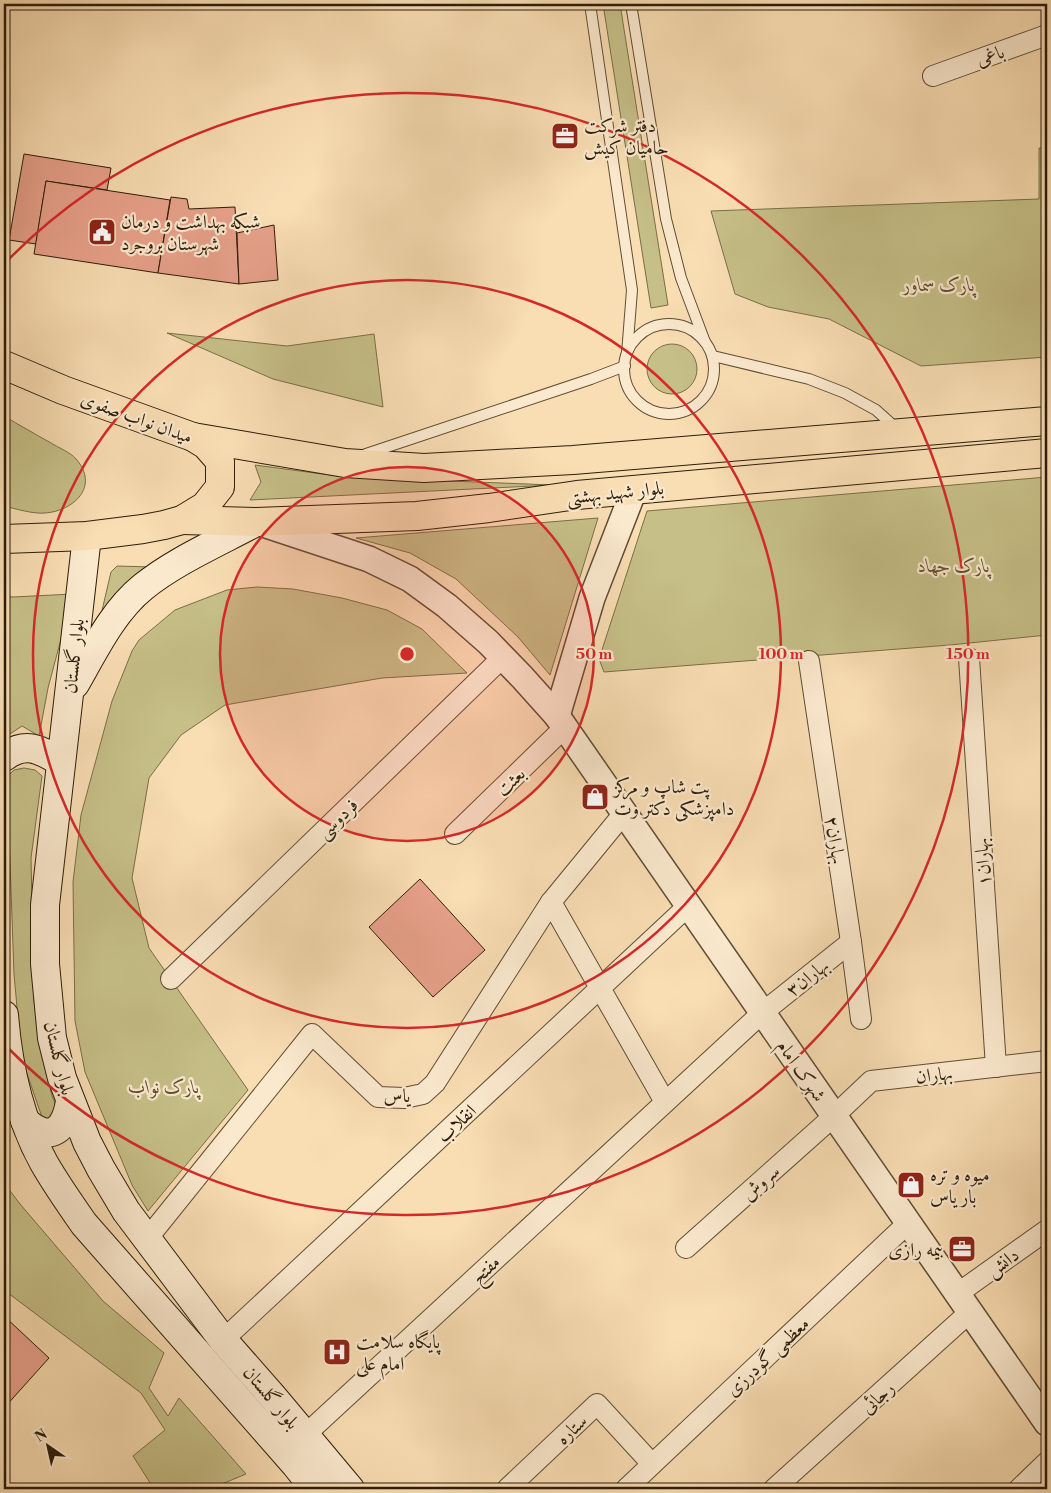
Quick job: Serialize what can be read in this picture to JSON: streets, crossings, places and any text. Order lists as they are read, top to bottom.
{
  "streets": {
    "main road": ["میدان نواب صفوی", "بلوار شهید بهشتی", "بلوار گلستان"],
    "street": [
      "باغی",
      "بعثت",
      "فردوسی",
      "بهاران۲",
      "بهاران۱",
      "بهاران۳",
      "شهرک امام",
      "بهاران",
      "یاس",
      "انقلاب",
      "سروش",
      "دانش",
      "مفتح",
      "معظمی گودرزی",
      "رجائی",
      "ستاره"
    ]
  },
  "crossings": [
    ["میدان نواب صفوی", "بلوار شهید بهشتی"],
    ["میدان نواب صفوی", "بلوار گلستان"],
    ["بلوار شهید بهشتی", "شهرک امام"],
    ["بلوار گلستان", "یاس"],
    ["بلوار گلستان", "انقلاب"],
    ["بلوار گلستان", "مفتح"],
    ["بعثت", "شهرک امام"],
    ["فردوسی", "شهرک امام"],
    ["بهاران۲", "بهاران۳"],
    ["بهاران۱", "بهاران"],
    ["بهاران۳", "شهرک امام"],
    ["بهاران۳", "مفتح"],
    ["شهرک امام", "بهاران"],
    ["شهرک امام", "یاس"],
    ["شهرک امام", "انقلاب"],
    ["شهرک امام", "سروش"],
    ["شهرک امام", "دانش"],
    ["شهرک امام", "مفتح"],
    ["شهرک امام", "معظمی گودرزی"],
    ["شهرک امام", "رجائی"],
    ["بهاران", "سروش"],
    ["دانش", "رجائی"],
    ["معظمی گودرزی", "ستاره"]
  ],
  "parks": ["پارک سماور", "پارک جهاد", "پارک نواب"],
  "places": {
    "office": ["دفتر شرکت حامیان کیش", "بیمه رازی"],
    "public building": ["شبکه بهداشت و درمان شهرستان بروجرد"],
    "shop": ["پت شاپ و مرکز دامپزشکی دکتر وت", "میوه و تره بار یاس"],
    "hospital": ["پایگاه سلامت امام علی"]
  },
  "north": "top left",
  "rings": ["50 m", "100 m", "150 m"]
}
